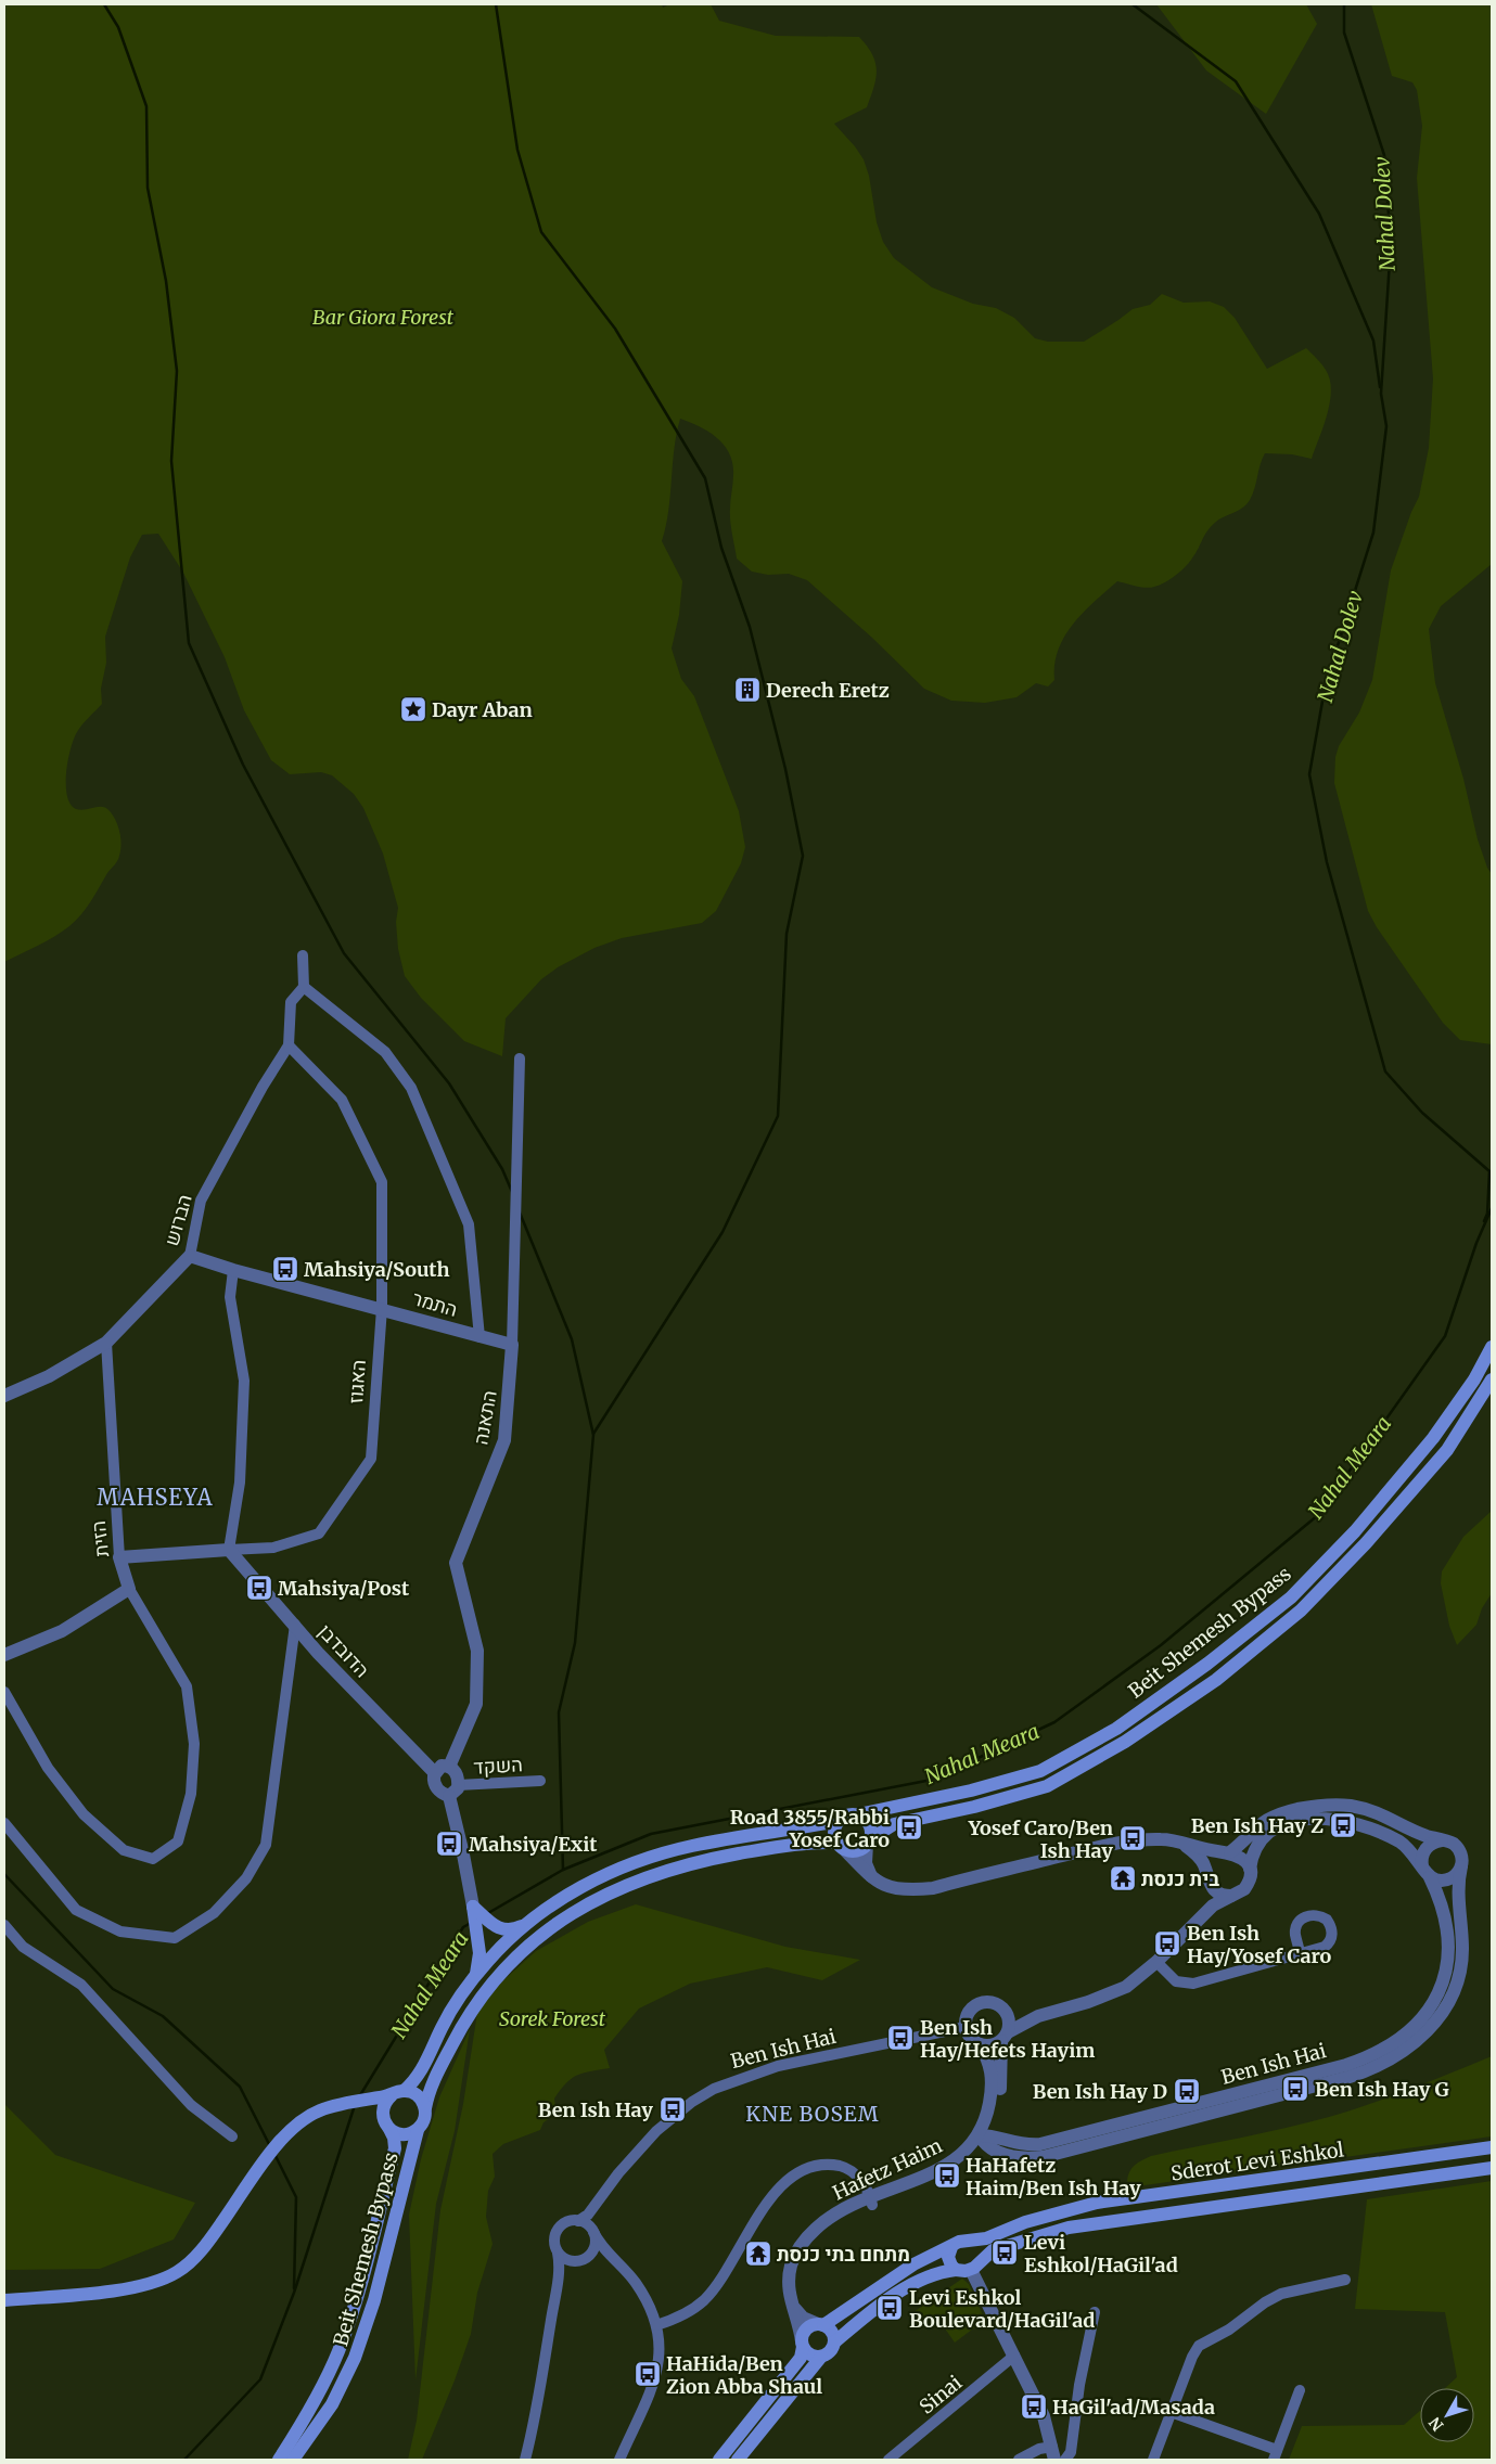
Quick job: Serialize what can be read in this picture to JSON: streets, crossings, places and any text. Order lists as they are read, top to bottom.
{
  "streets": {
    "main road": ["Beit Shemesh Bypass", "Sderot Levi Eshkol"],
    "street": [
      "הברוש",
      "התמר",
      "האגוז",
      "התאנה",
      "הזית",
      "הדובדבן",
      "השקד",
      "Ben Ish Hai",
      "Hafetz Haim",
      "Sinai"
    ]
  },
  "crossings": [
    ["הברוש", "התמר"],
    ["הברוש", "האגוז"],
    ["הברוש", "הזית"],
    ["התמר", "האגוז"],
    ["התמר", "התאנה"],
    ["האגוז", "הזית"],
    ["האגוז", "הדובדבן"],
    ["התאנה", "הדובדבן"],
    ["התאנה", "השקד"],
    ["הדובדבן", "השקד"],
    ["Ben Ish Hai", "Hafetz Haim"]
  ],
  "districts": ["MAHSEYA", "KNE BOSEM"],
  "water": ["Nahal Dolev", "Nahal Meara"],
  "parks": ["Bar Giora Forest", "Sorek Forest"],
  "places": {
    "building": ["Derech Eretz"],
    "place": ["Dayr Aban"],
    "bus stop": [
      "Mahsiya/South",
      "Mahsiya/Post",
      "Ben Ish Hay Z",
      "Road 3855/Rabbi Yosef Caro",
      "Yosef Caro/Ben Ish Hay",
      "Mahsiya/Exit",
      "Ben Ish Hay/Yosef Caro",
      "Ben Ish Hay/Hefets Hayim",
      "Ben Ish Hay G",
      "Ben Ish Hay D",
      "Ben Ish Hay",
      "HaHafetz Haim/Ben Ish Hay",
      "Levi Eshkol/HaGil'ad",
      "Levi Eshkol Boulevard/HaGil'ad",
      "HaHida/Ben Zion Abba Shaul",
      "HaGil'ad/Masada"
    ],
    "temple": ["בית כנסת", "מתחם בתי כנסת"]
  },
  "north": "bottom left"
}
